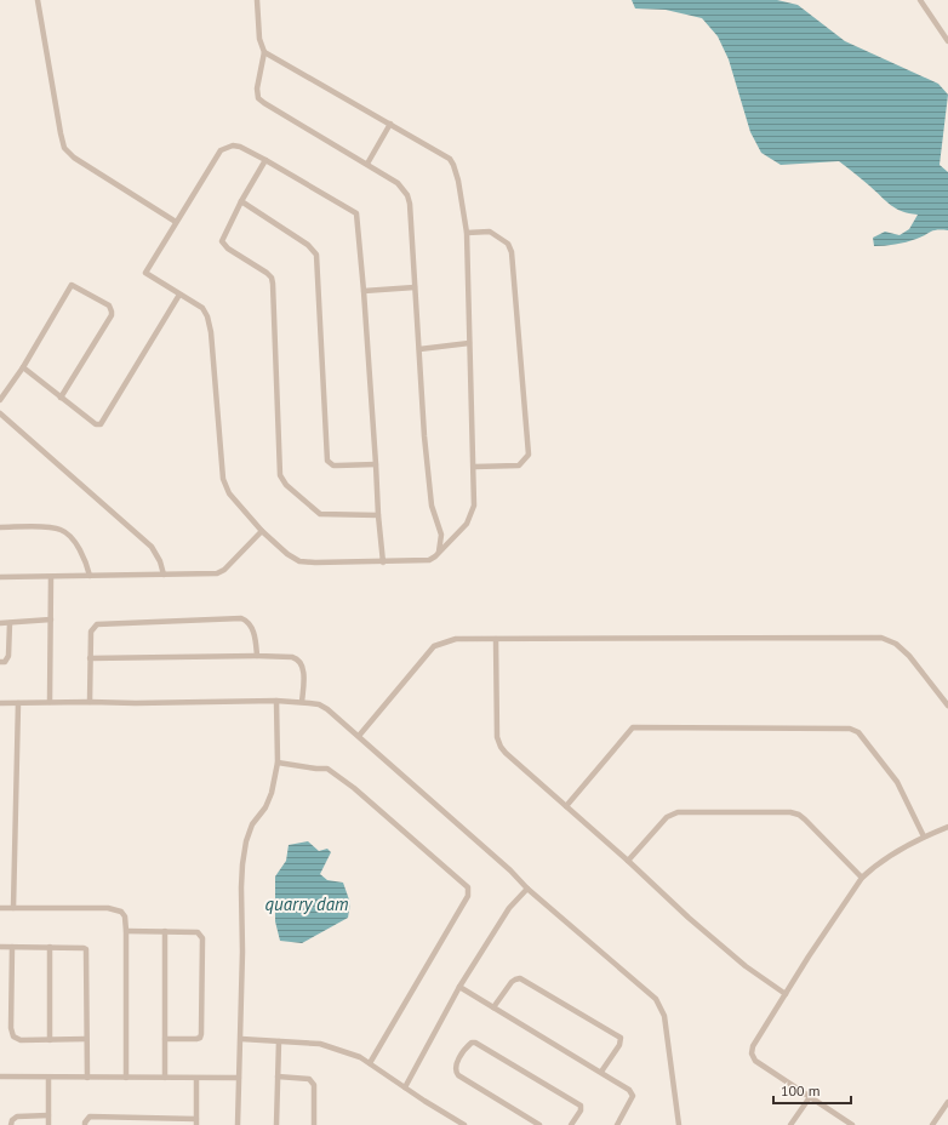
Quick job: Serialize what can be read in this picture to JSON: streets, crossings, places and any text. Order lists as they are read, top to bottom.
{
  "water": ["quarry dam"],
  "scale_bar": "100 m"
}
